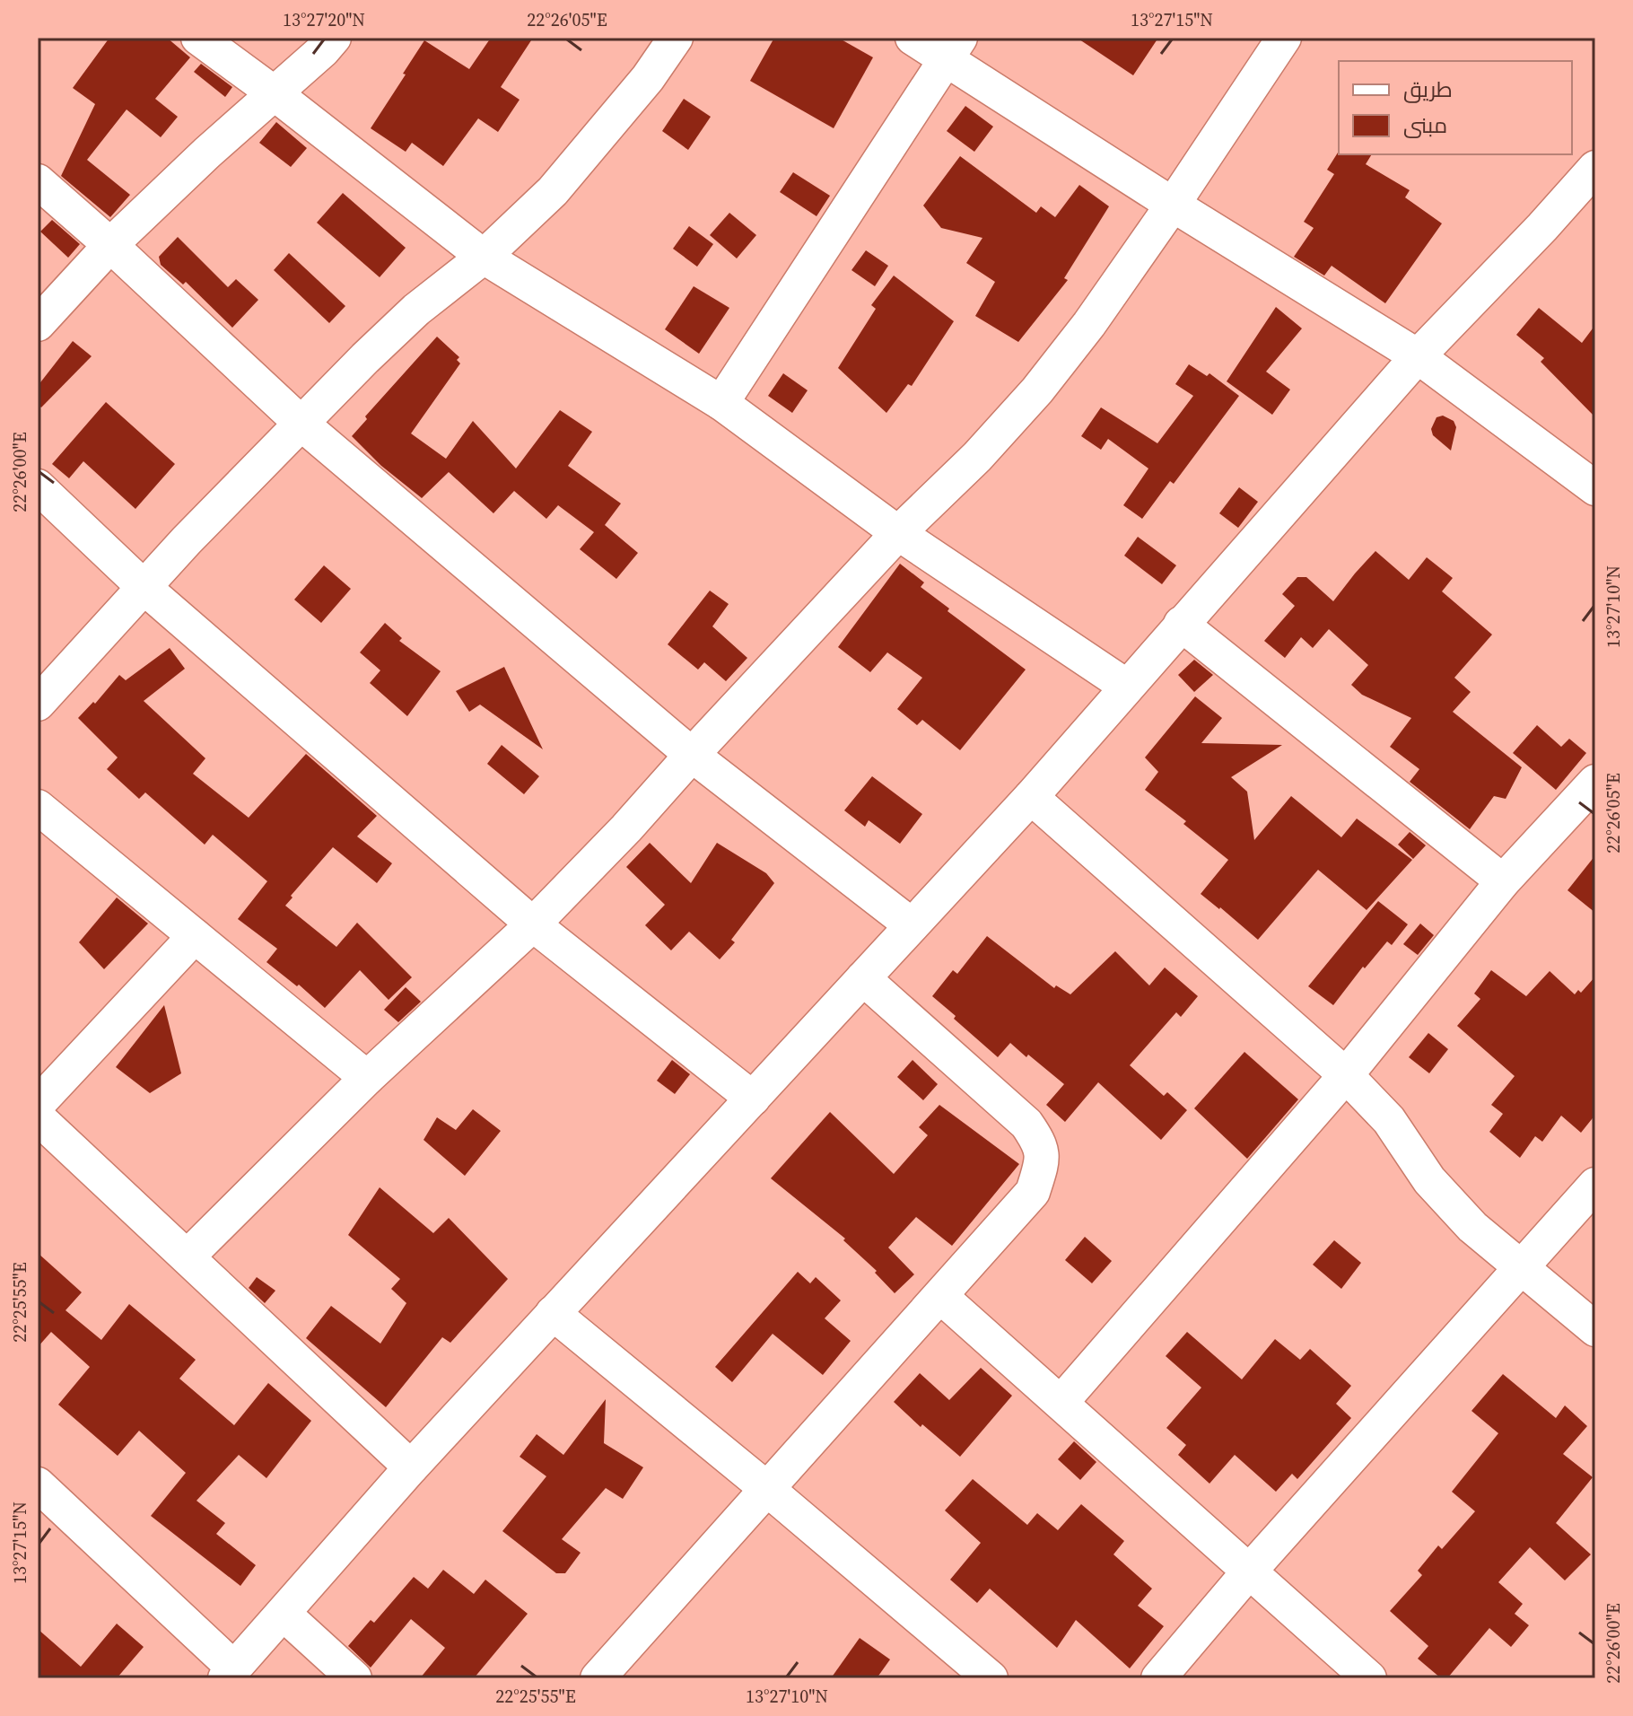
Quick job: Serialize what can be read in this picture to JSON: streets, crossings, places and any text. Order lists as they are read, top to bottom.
{
  "legend": ["طريق", "مبنى"],
  "coordinates": [
    "13°27'20\"N",
    "22°26'05\"E",
    "13°27'15\"N",
    "22°26'00\"E",
    "13°27'10\"N",
    "22°25'55\"E"
  ]
}
